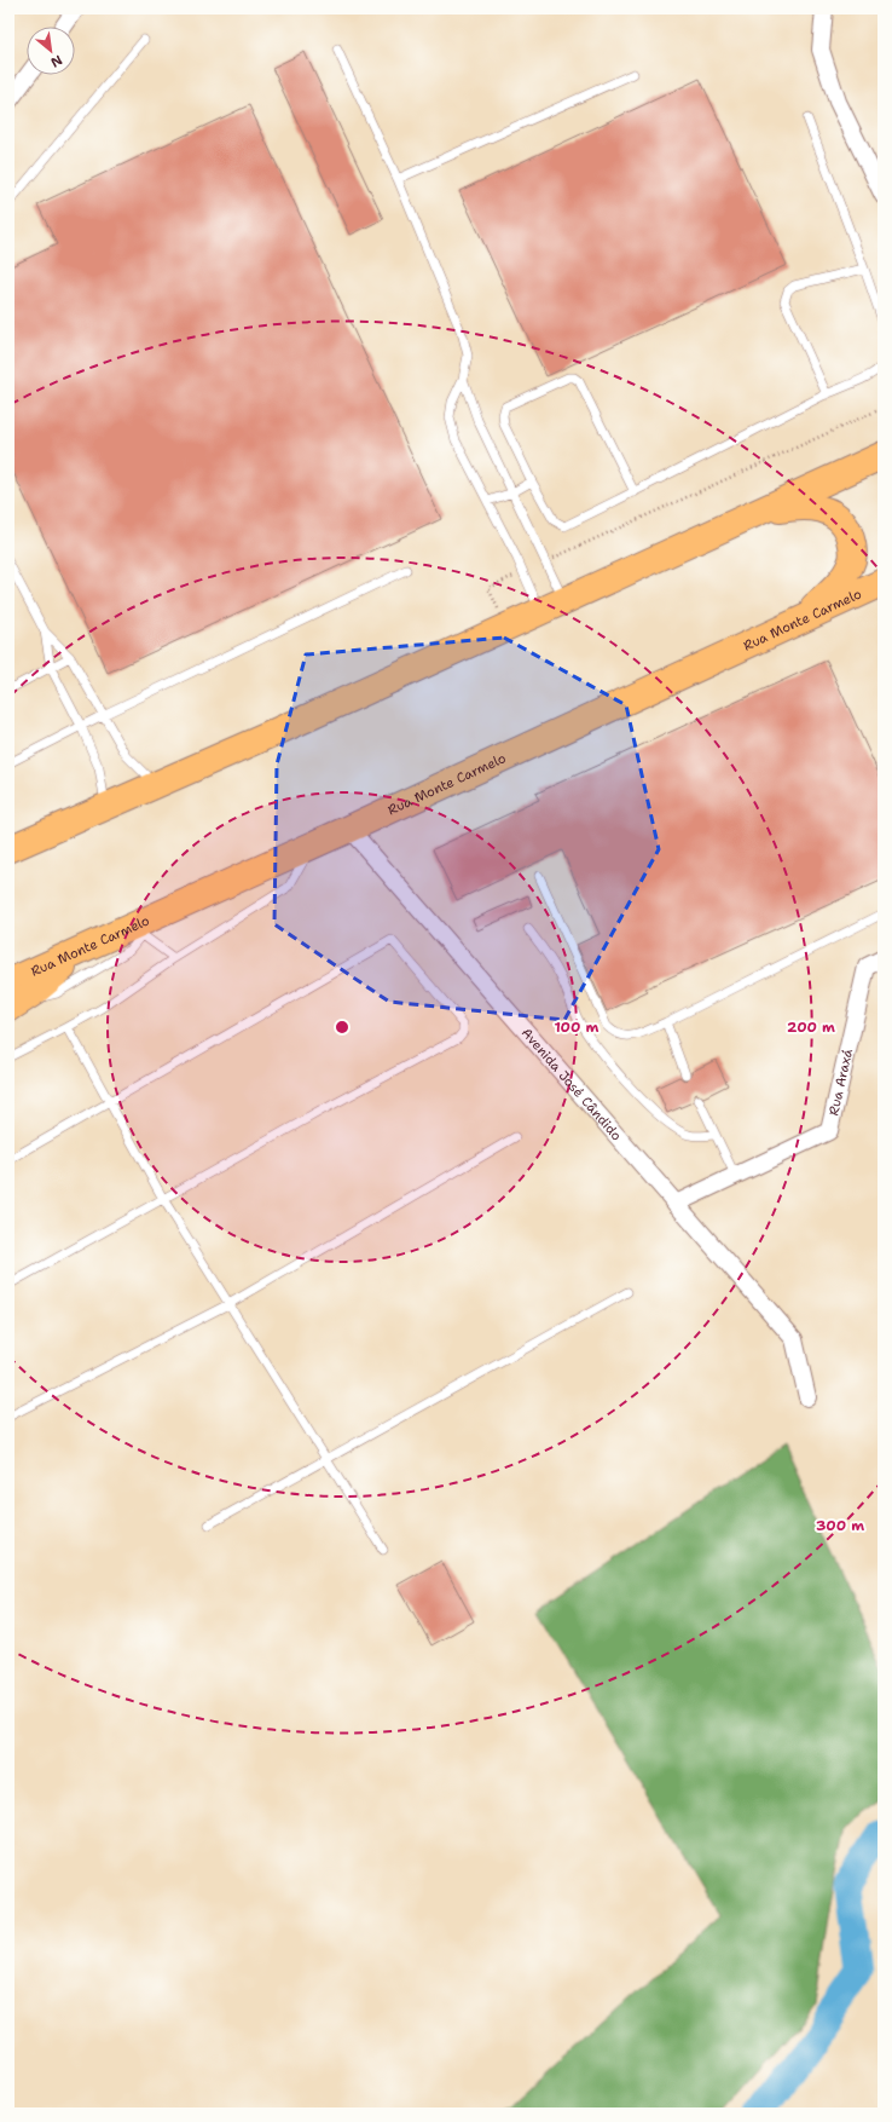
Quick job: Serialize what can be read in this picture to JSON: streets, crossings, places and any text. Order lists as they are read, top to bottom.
{
  "streets": {
    "highway": ["Rua Monte Carmelo"],
    "street": ["Rua Araxá", "Avenida José Cândido"]
  },
  "crossings": [
    ["Rua Monte Carmelo", "Avenida José Cândido"]
  ],
  "north": "bottom right",
  "rings": ["100 m", "200 m", "300 m"]
}
